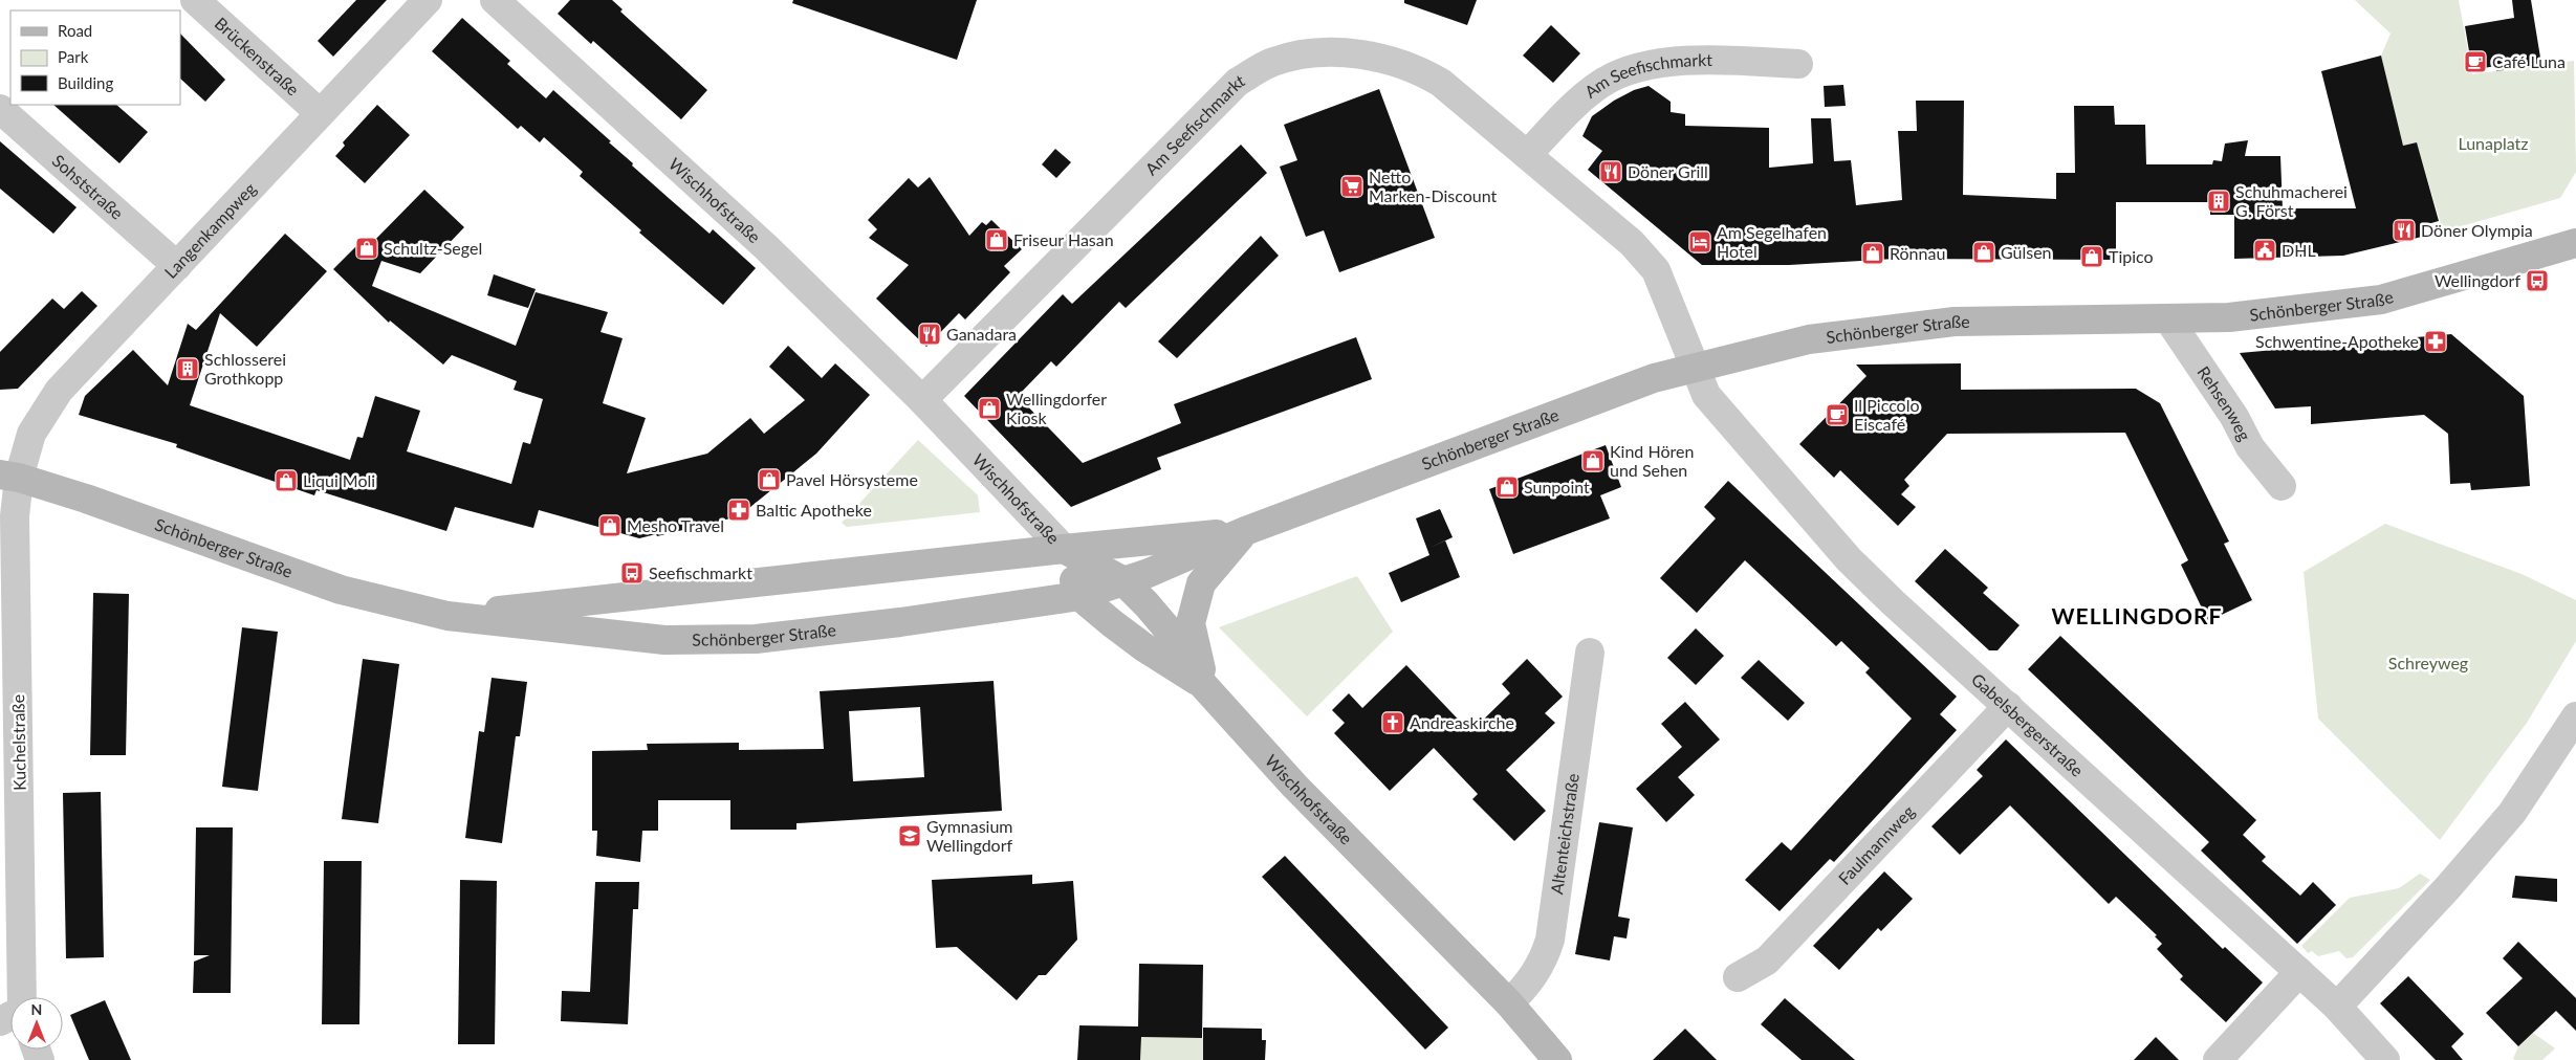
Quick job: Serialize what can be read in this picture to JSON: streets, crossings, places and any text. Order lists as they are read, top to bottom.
{
  "streets": {
    "main road": ["Wischhofstraße", "Schönberger Straße"],
    "street": [
      "Brückenstraße",
      "Am Seefischmarkt",
      "Sohststraße",
      "Langenkampweg",
      "Rehsenweg",
      "Gabelsbergerstraße",
      "Kuchelstraße",
      "Altenteichstraße",
      "Faulmannweg"
    ]
  },
  "crossings": [
    ["Brückenstraße", "Langenkampweg"],
    ["Am Seefischmarkt", "Wischhofstraße"],
    ["Am Seefischmarkt", "Schönberger Straße"],
    ["Am Seefischmarkt", "Gabelsbergerstraße"],
    ["Sohststraße", "Langenkampweg"],
    ["Wischhofstraße", "Schönberger Straße"],
    ["Wischhofstraße", "Altenteichstraße"],
    ["Langenkampweg", "Schönberger Straße"],
    ["Langenkampweg", "Kuchelstraße"],
    ["Schönberger Straße", "Rehsenweg"],
    ["Schönberger Straße", "Gabelsbergerstraße"],
    ["Schönberger Straße", "Kuchelstraße"],
    ["Gabelsbergerstraße", "Faulmannweg"]
  ],
  "districts": ["WELLINGDORF"],
  "parks": ["Lunaplatz", "Schreyweg"],
  "places": {
    "cafe": ["Café Luna", "Il Piccolo Eiscafé"],
    "restaurant": ["Döner Grill", "Döner Olympia", "Ganadara"],
    "supermarket": ["Netto Marken-Discount"],
    "building": ["Schuhmacherei G. Först", "Schlosserei Grothkopp"],
    "shop": [
      "Friseur Hasan",
      "Schultz-Segel",
      "Gülsen",
      "Rönnau",
      "Tipico",
      "Wellingdorfer Kiosk",
      "Kind Hören und Sehen",
      "Pavel Hörsysteme",
      "Liqui Moli",
      "Sunpoint",
      "Mesho Travel"
    ],
    "hotel": ["Am Segelhafen Hotel"],
    "public building": ["DHL"],
    "bus stop": ["Wellingdorf", "Seefischmarkt"],
    "pharmacy": ["Schwentine-Apotheke", "Baltic Apotheke"],
    "church": ["Andreaskirche"],
    "school or university": ["Gymnasium Wellingdorf"]
  },
  "legend": ["Road", "Park", "Building"],
  "north": "top"
}
